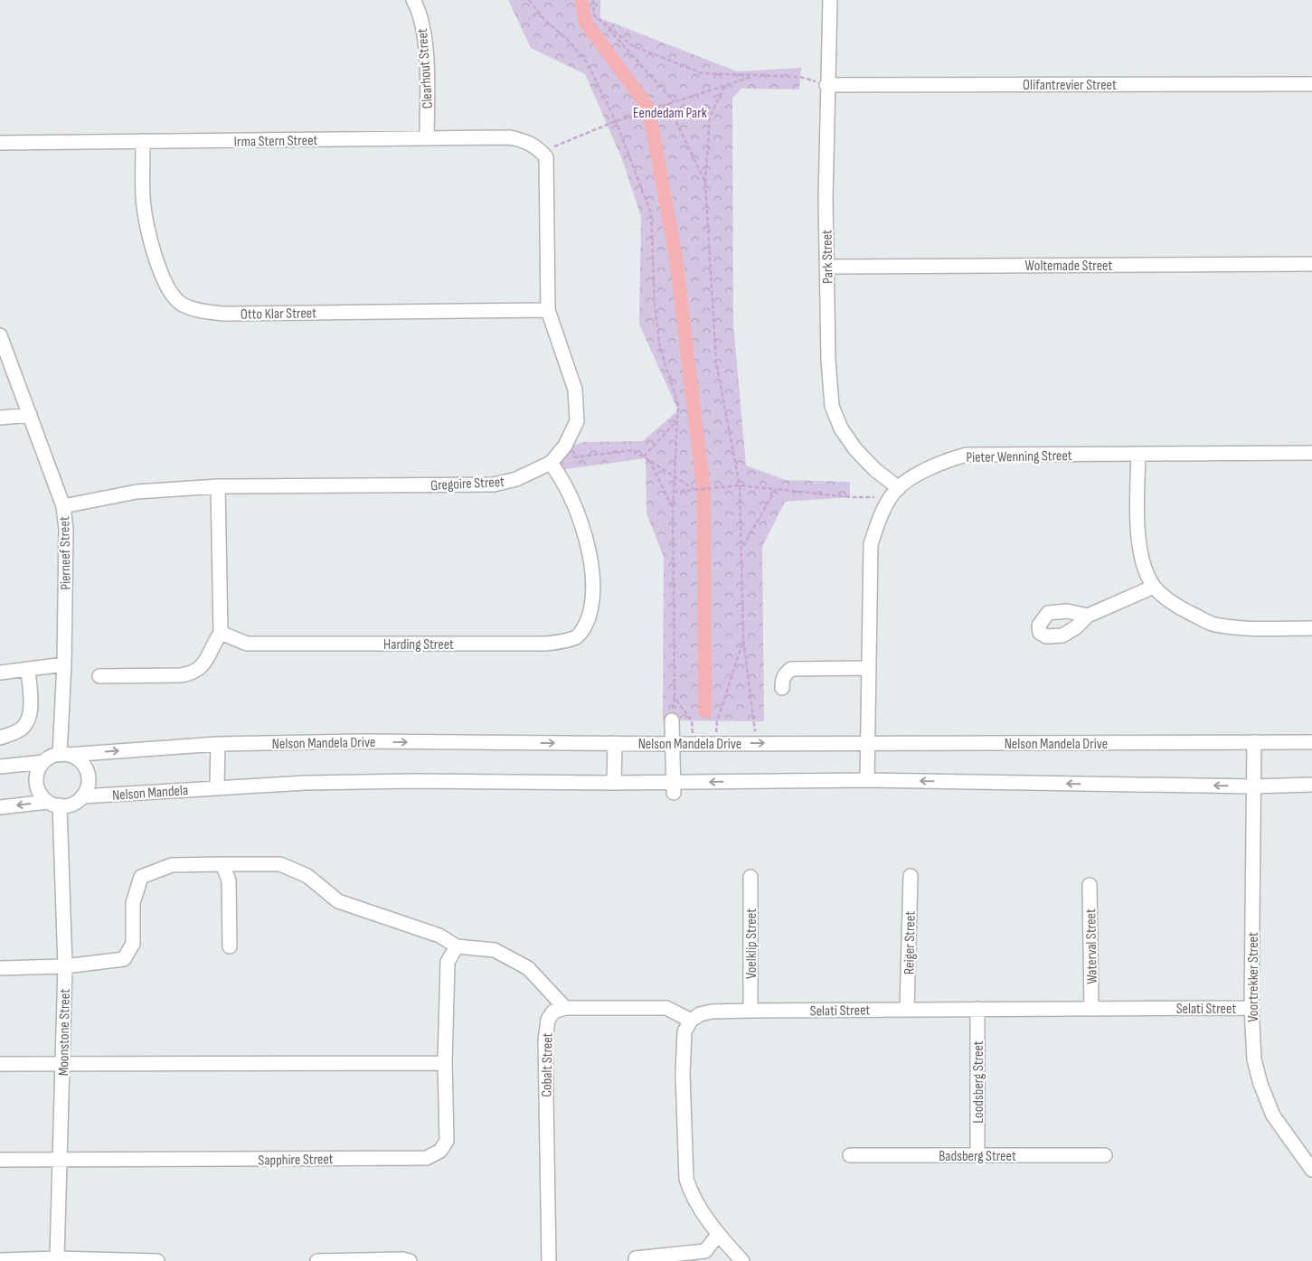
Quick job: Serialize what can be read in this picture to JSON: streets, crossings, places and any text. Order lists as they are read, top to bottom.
{
  "streets": {
    "street": [
      "Clearhout Street",
      "Olifantrevier Street",
      "Irma Stern Street",
      "Park Street",
      "Woltemade Street",
      "Otto Klar Street",
      "Pieter Wenning Street",
      "Gregoire Street",
      "Pierneef Street",
      "Harding Street",
      "Nelson Mandela Drive",
      "Nelson Mandela",
      "Reiger Street",
      "Voelklip Street",
      "Waterval Street",
      "Voortrekker Street",
      "Selati Street",
      "Moonstone Street",
      "Cobalt Street",
      "Loodsberg Street",
      "Badsberg Street",
      "Sapphire Street"
    ]
  },
  "crossings": [
    ["Clearhout Street", "Irma Stern Street"],
    ["Olifantrevier Street", "Park Street"],
    ["Irma Stern Street", "Otto Klar Street"],
    ["Irma Stern Street", "Gregoire Street"],
    ["Park Street", "Woltemade Street"],
    ["Park Street", "Pieter Wenning Street"],
    ["Otto Klar Street", "Gregoire Street"],
    ["Pieter Wenning Street", "Nelson Mandela Drive"],
    ["Gregoire Street", "Pierneef Street"],
    ["Gregoire Street", "Harding Street"],
    ["Pierneef Street", "Nelson Mandela Drive"],
    ["Pierneef Street", "Nelson Mandela"],
    ["Pierneef Street", "Moonstone Street"],
    ["Nelson Mandela Drive", "Nelson Mandela"],
    ["Nelson Mandela Drive", "Voortrekker Street"],
    ["Nelson Mandela Drive", "Moonstone Street"],
    ["Nelson Mandela", "Moonstone Street"],
    ["Reiger Street", "Selati Street"],
    ["Voelklip Street", "Selati Street"],
    ["Waterval Street", "Selati Street"],
    ["Voortrekker Street", "Selati Street"],
    ["Selati Street", "Loodsberg Street"],
    ["Moonstone Street", "Sapphire Street"],
    ["Loodsberg Street", "Badsberg Street"]
  ],
  "parks": ["Eendedam Park"]
}
